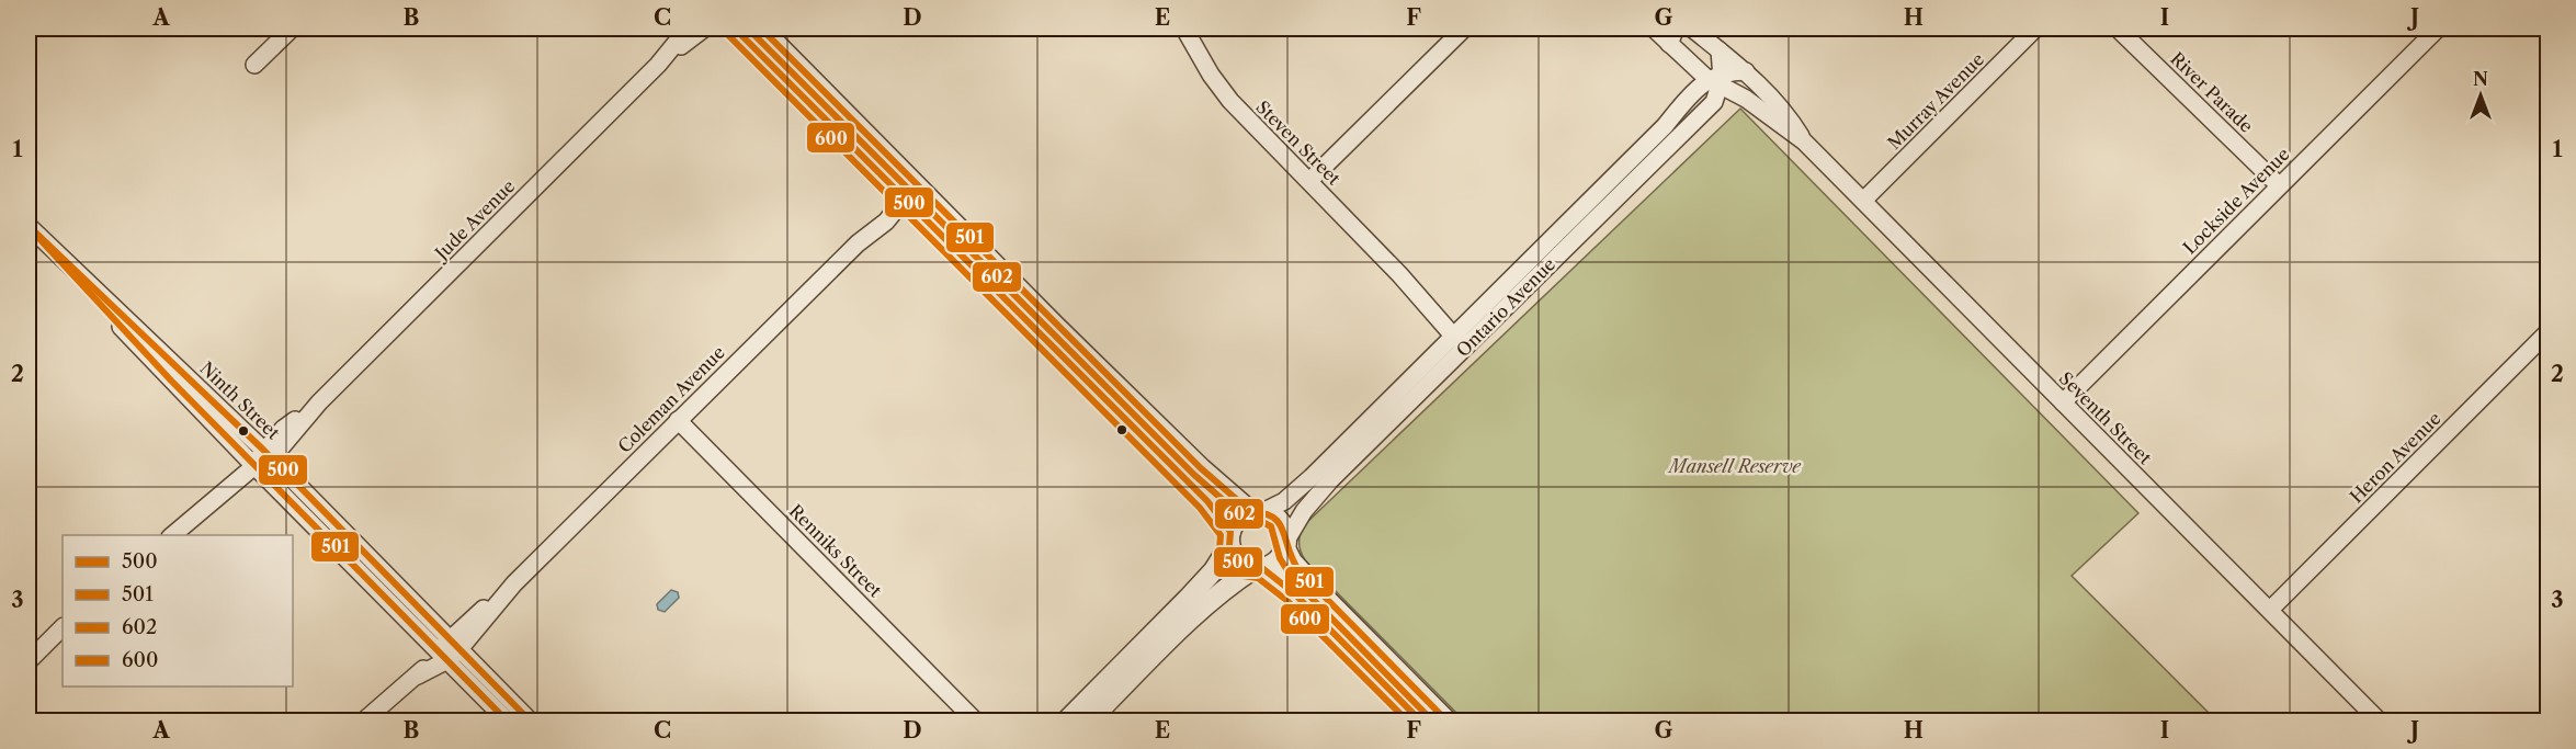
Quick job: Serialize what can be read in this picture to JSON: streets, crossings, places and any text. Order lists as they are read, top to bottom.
{
  "streets": {
    "street": [
      "River Parade",
      "Murray Avenue",
      "Steven Street",
      "Lockside Avenue",
      "Jude Avenue",
      "Ontario Avenue",
      "Coleman Avenue",
      "Ninth Street",
      "Seventh Street",
      "Heron Avenue",
      "Renniks Street"
    ]
  },
  "crossings": [
    ["River Parade", "Lockside Avenue"],
    ["Murray Avenue", "Seventh Street"],
    ["Steven Street", "Ontario Avenue"],
    ["Lockside Avenue", "Seventh Street"],
    ["Jude Avenue", "Ninth Street"],
    ["Ontario Avenue", "Seventh Street"],
    ["Coleman Avenue", "Ninth Street"],
    ["Coleman Avenue", "Renniks Street"],
    ["Seventh Street", "Heron Avenue"]
  ],
  "parks": ["Mansell Reserve"],
  "lines": [
    "transit line 500",
    "transit line 501",
    "transit line 602",
    "transit line 600"
  ],
  "legend": [
    "500",
    "501",
    "602",
    "600"
  ],
  "north": "top",
  "grid": {
    "columns": [
      "A",
      "B",
      "C",
      "D",
      "E",
      "F",
      "G",
      "H",
      "I",
      "J"
    ],
    "rows": ["1", "2", "3"]
  }
}
